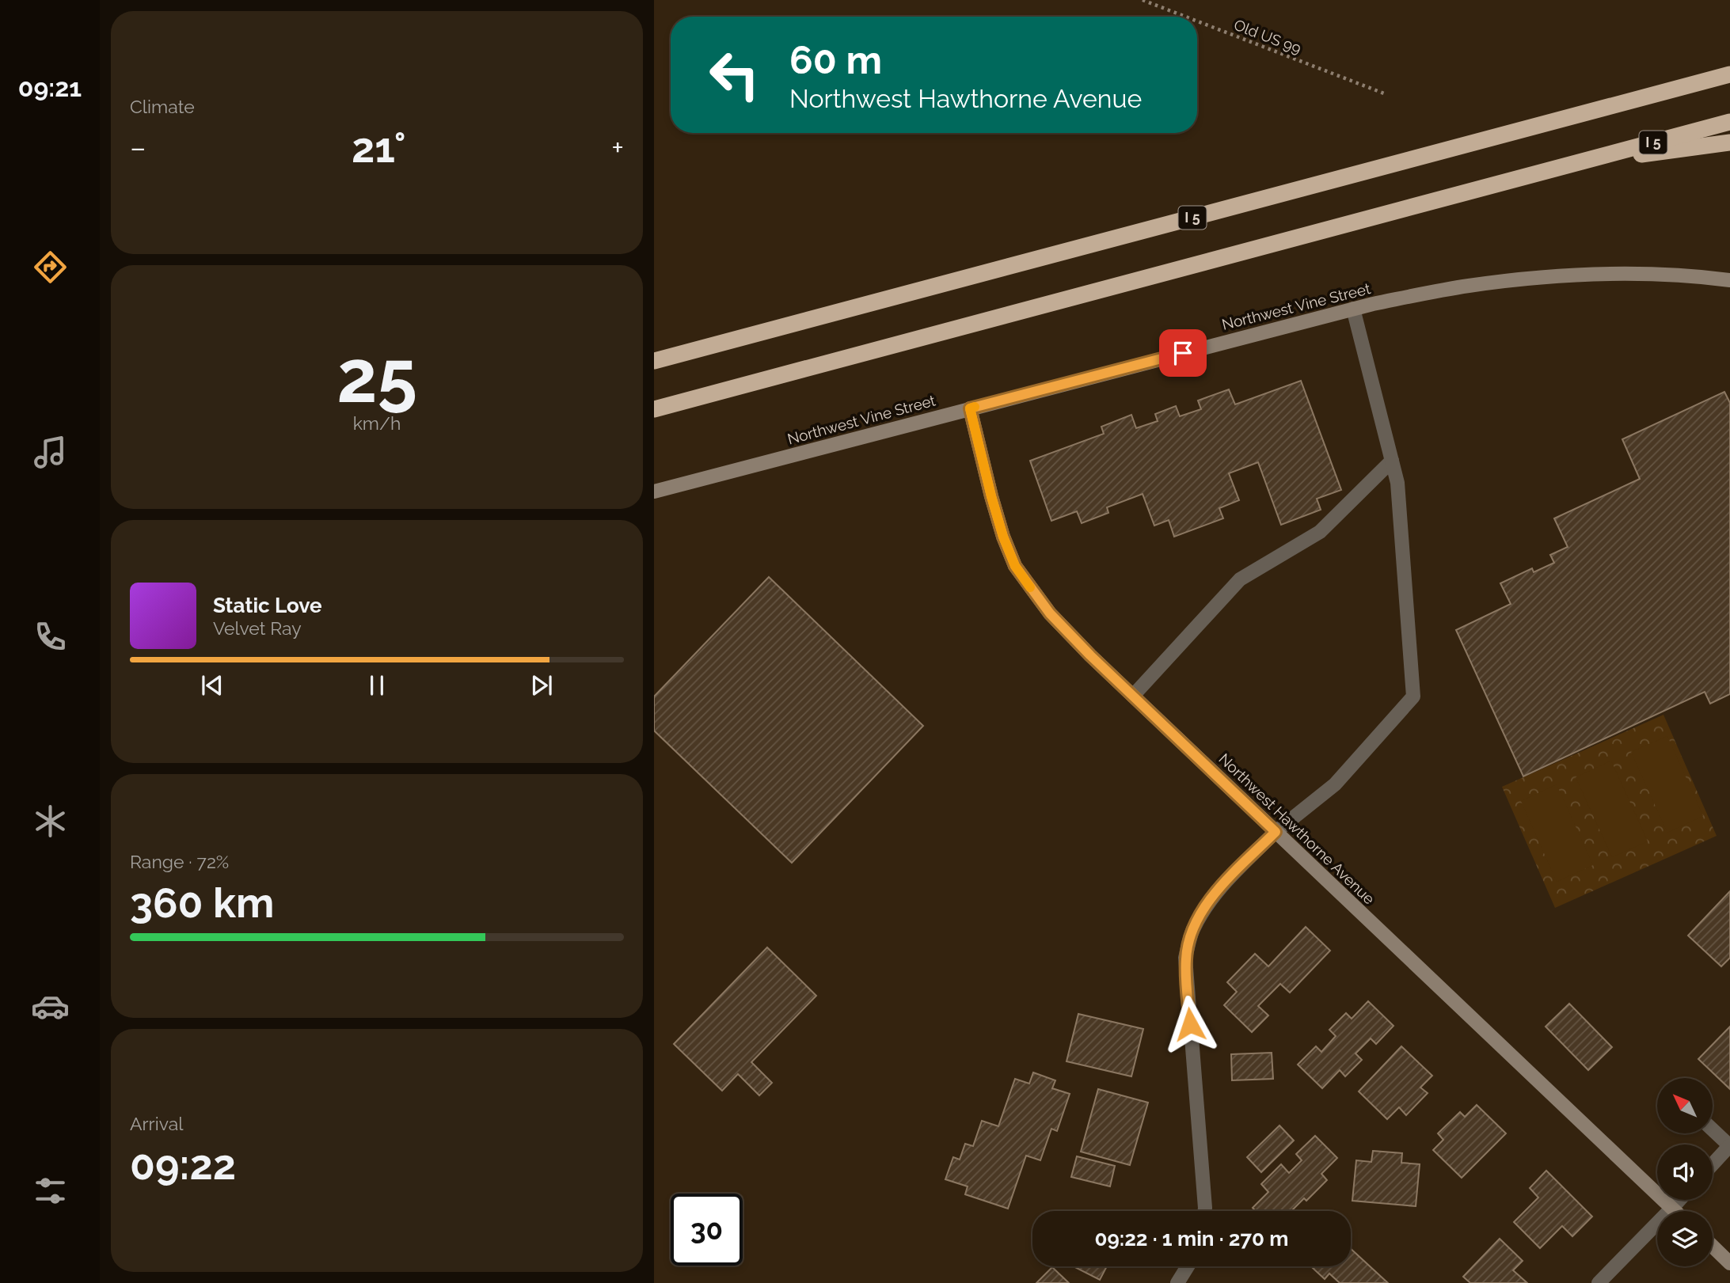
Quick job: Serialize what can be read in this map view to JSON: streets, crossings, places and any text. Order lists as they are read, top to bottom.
{
  "streets": {
    "highway": ["I 5"],
    "street": ["Northwest Vine Street", "Northwest Hawthorne Avenue"],
    "path": ["Old US 99"]
  },
  "crossings": [
    ["Northwest Vine Street", "Northwest Hawthorne Avenue"]
  ],
  "north": "top left",
  "page": {
    "tabs": "09:21",
    "tile": [
      "Climate",
      ["25", "km/h"],
      ["Range · 72%", "360 km"],
      ["Arrival", "09:22"]
    ],
    "turn": ["60 m", "Northwest Hawthorne Avenue"],
    "heat": ["−", "21°", "+"],
    "song": ["Static Love", "Velvet Ray"],
    "limit": "30",
    "trip": "09:22 · 1 min · 270 m"
  }
}
